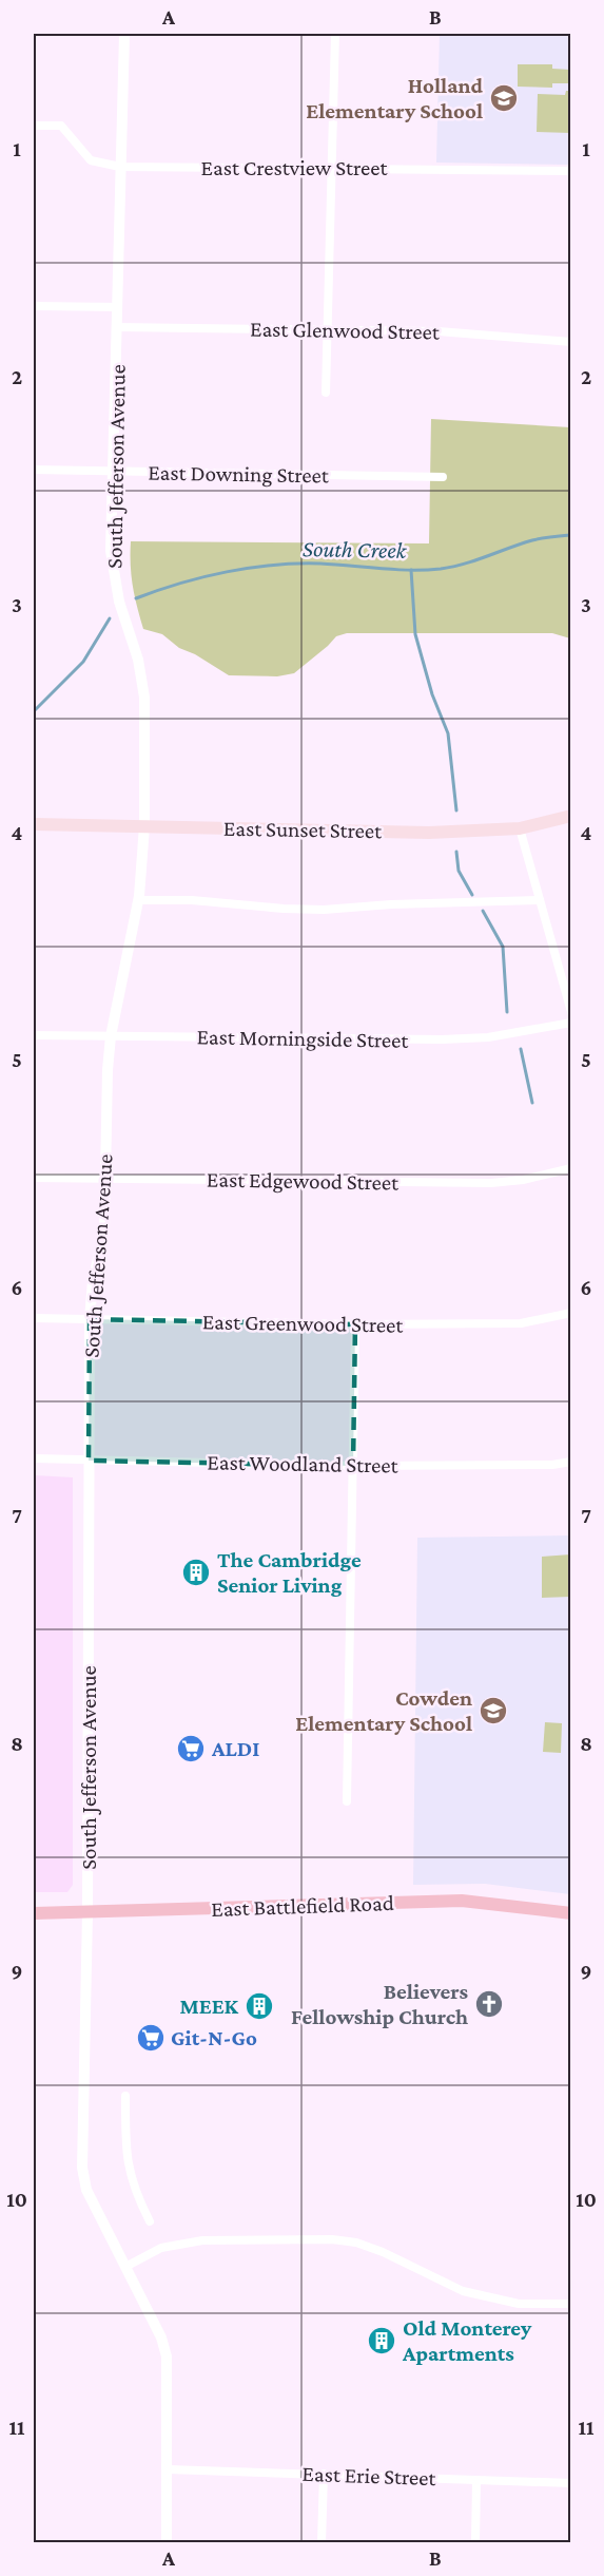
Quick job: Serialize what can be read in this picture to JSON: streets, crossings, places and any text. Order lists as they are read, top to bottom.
{
  "streets": {
    "main road": ["East Sunset Street", "East Battlefield Road"],
    "street": [
      "East Crestview Street",
      "East Glenwood Street",
      "South Jefferson Avenue",
      "East Downing Street",
      "East Morningside Street",
      "East Edgewood Street",
      "East Greenwood Street",
      "East Woodland Street",
      "East Erie Street"
    ]
  },
  "crossings": [
    ["East Crestview Street", "South Jefferson Avenue"],
    ["East Glenwood Street", "South Jefferson Avenue"],
    ["South Jefferson Avenue", "East Downing Street"],
    ["South Jefferson Avenue", "East Sunset Street"],
    ["South Jefferson Avenue", "East Morningside Street"],
    ["South Jefferson Avenue", "East Edgewood Street"],
    ["South Jefferson Avenue", "East Greenwood Street"],
    ["South Jefferson Avenue", "East Woodland Street"],
    ["South Jefferson Avenue", "East Battlefield Road"],
    ["South Jefferson Avenue", "East Erie Street"]
  ],
  "water": ["South Creek"],
  "places": {
    "school or university": ["Holland Elementary School", "Cowden Elementary School"],
    "building": ["The Cambridge Senior Living", "MEEK", "Old Monterey Apartments"],
    "supermarket": ["ALDI", "Git-N-Go"],
    "church": ["Believers Fellowship Church"]
  },
  "grid": {
    "columns": ["A", "B"],
    "rows": [
      "1",
      "2",
      "3",
      "4",
      "5",
      "6",
      "7",
      "8",
      "9",
      "10",
      "11"
    ]
  }
}
